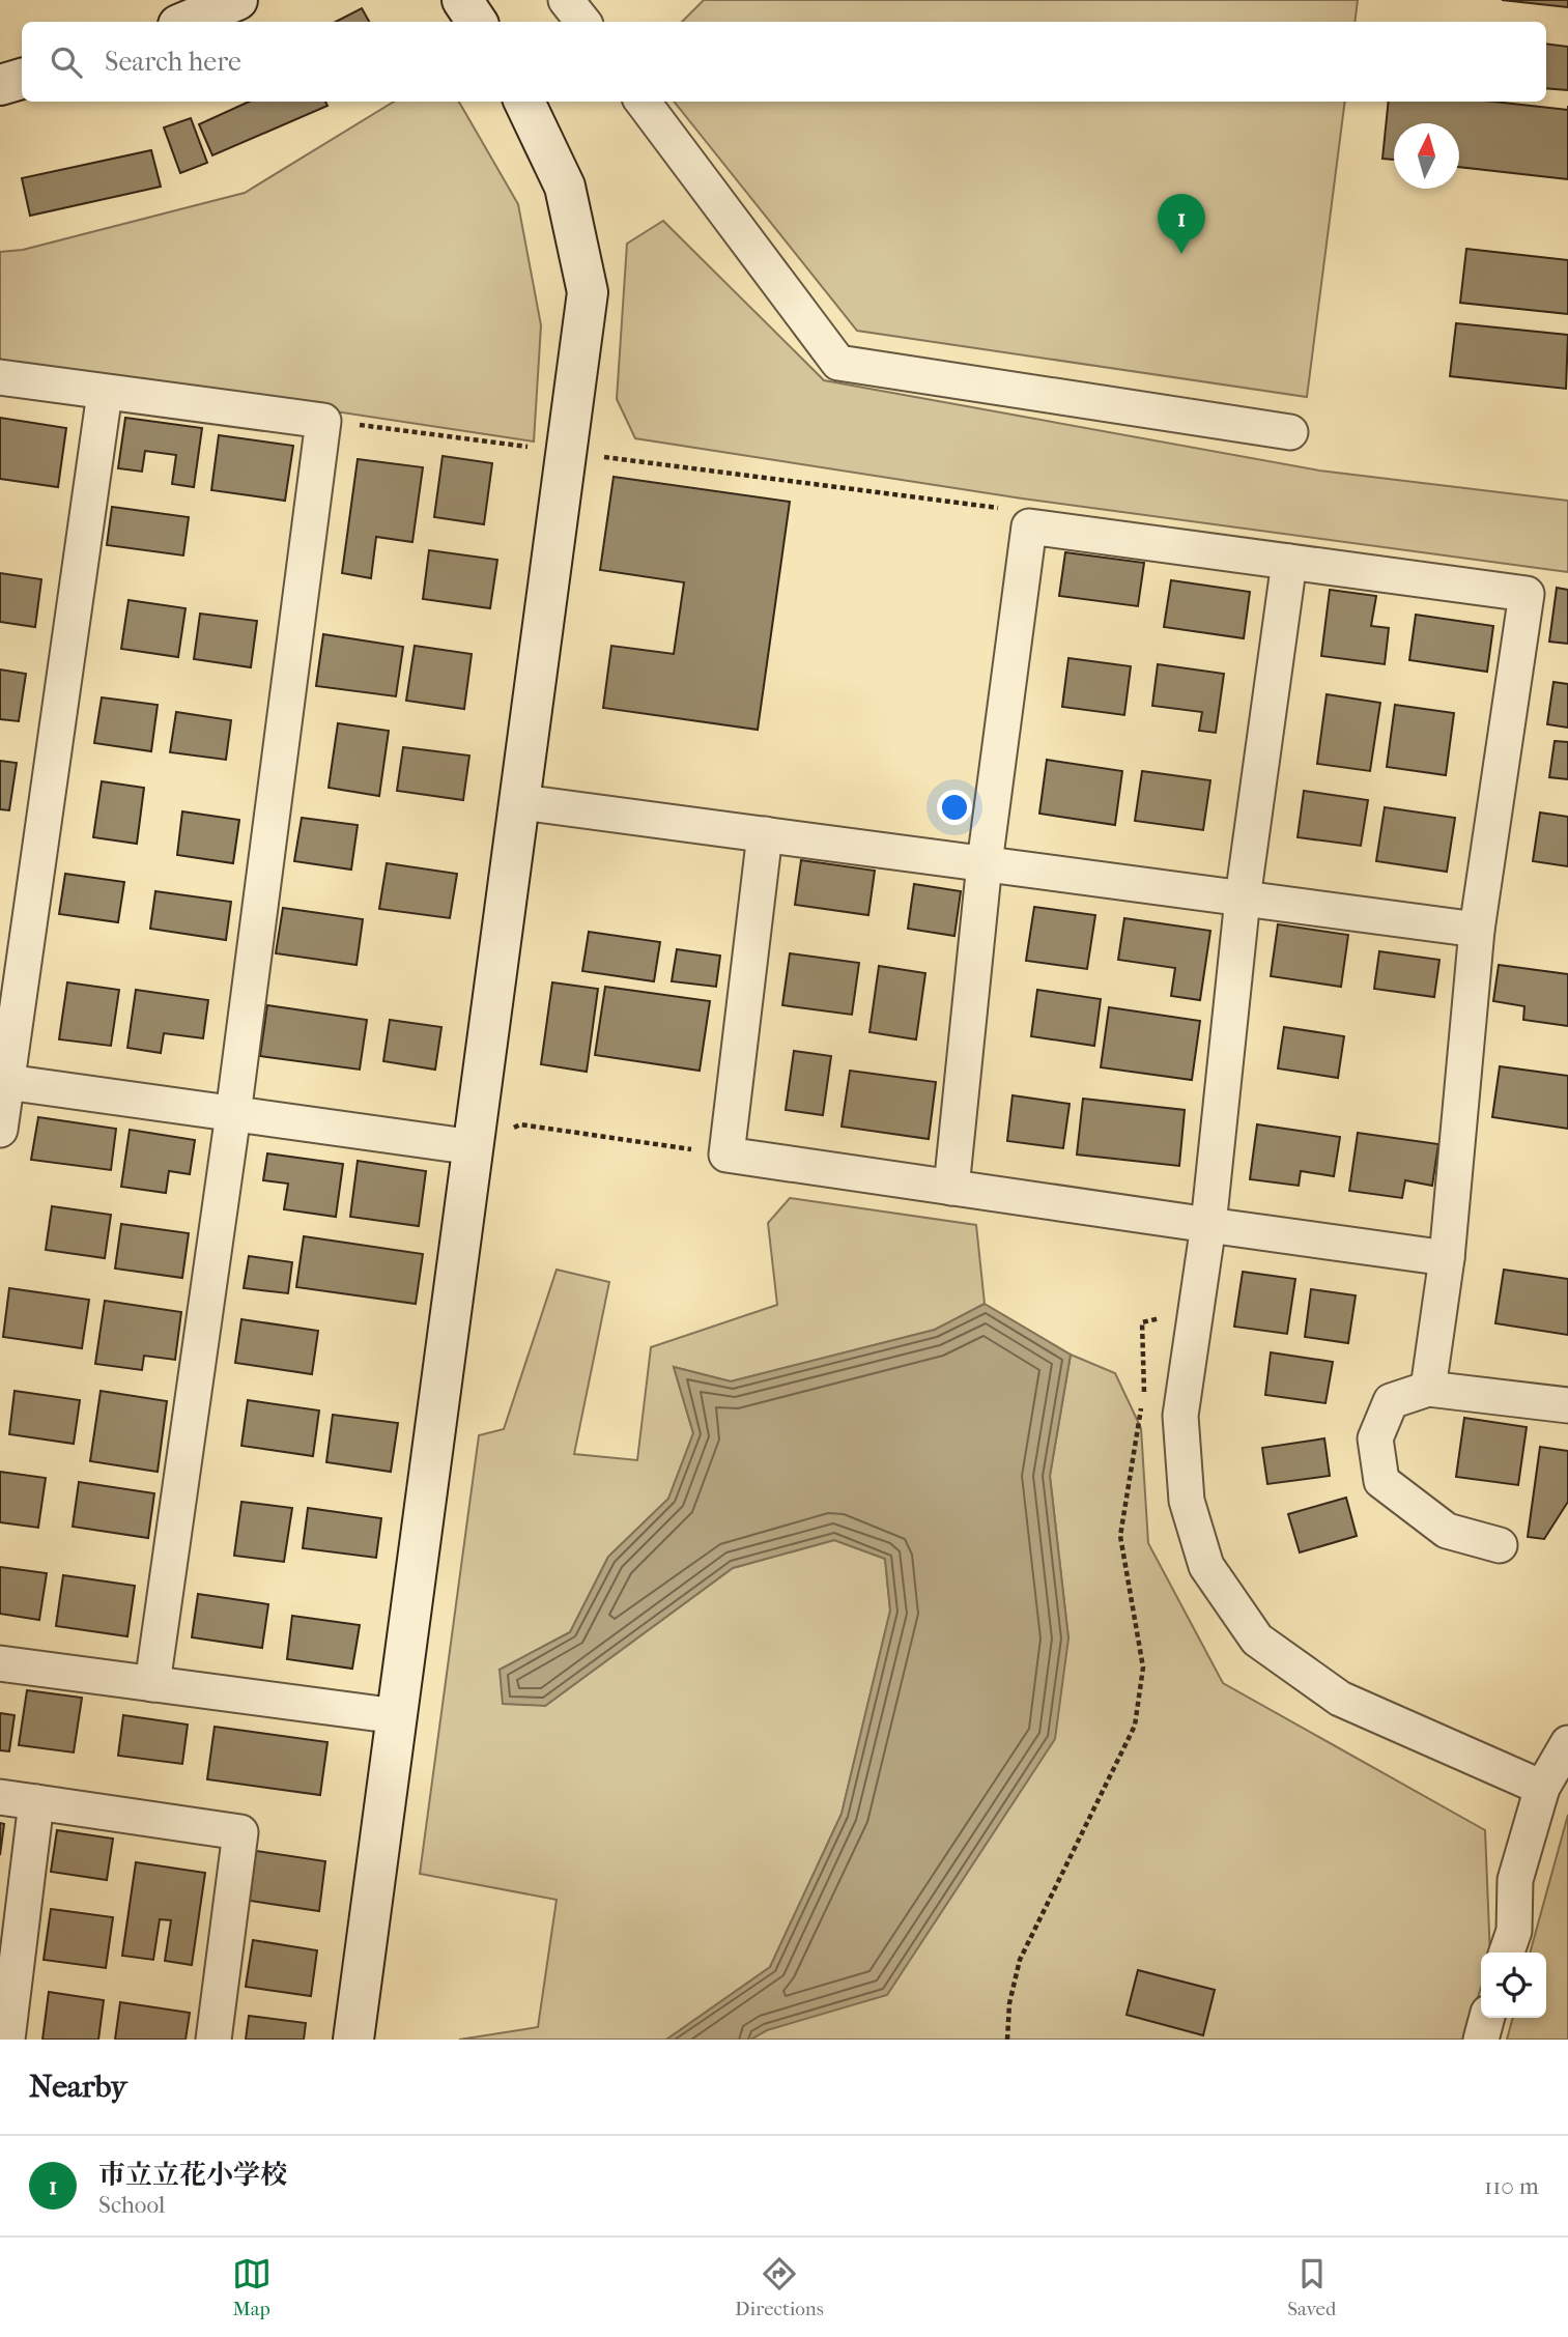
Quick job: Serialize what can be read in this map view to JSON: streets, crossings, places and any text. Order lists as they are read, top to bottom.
{
  "north": "top",
  "page": {
    "search": "Search here",
    "pins": "1",
    "heading": "Nearby",
    "list": [
      {
        "mark": "1",
        "name": "市立立花小学校",
        "note": "School",
        "value": "110 m"
      }
    ],
    "nav": ["Map", "Directions", "Saved"]
  }
}
